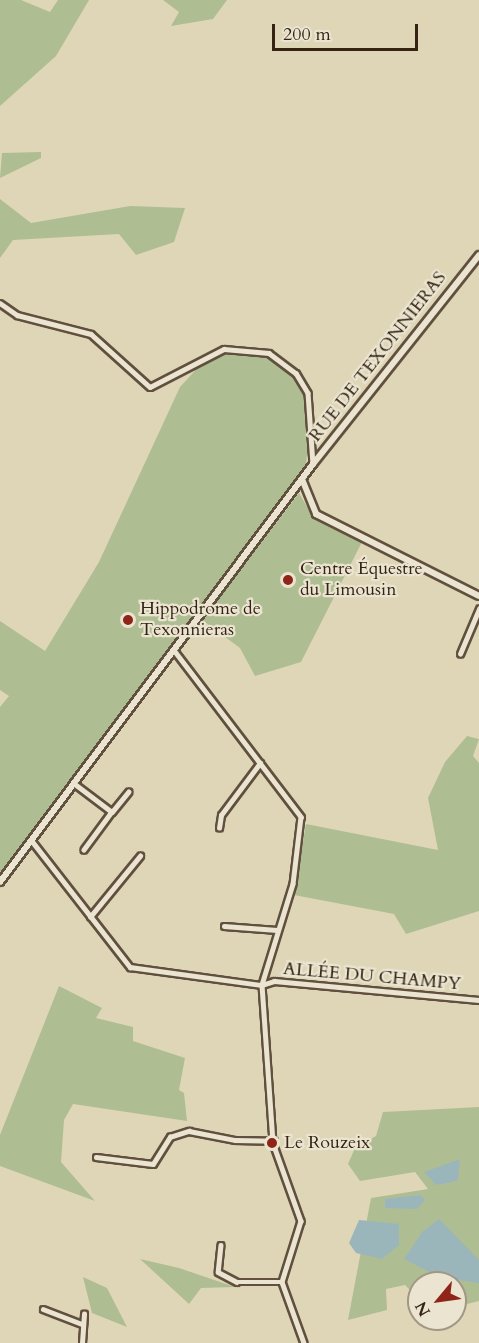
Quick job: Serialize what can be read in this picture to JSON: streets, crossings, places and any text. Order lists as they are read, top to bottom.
{
  "streets": {
    "main road": ["RUE DE TEXONNIERAS"],
    "street": ["ALLÉE DU CHAMPY"]
  },
  "crossings": [
    ["RUE DE TEXONNIERAS", "ALLÉE DU CHAMPY"]
  ],
  "places": ["Centre Équestre du Limousin", "Hippodrome de Texonnieras", "Le Rouzeix"],
  "scale_bar": "200 m",
  "north": "bottom left"
}
